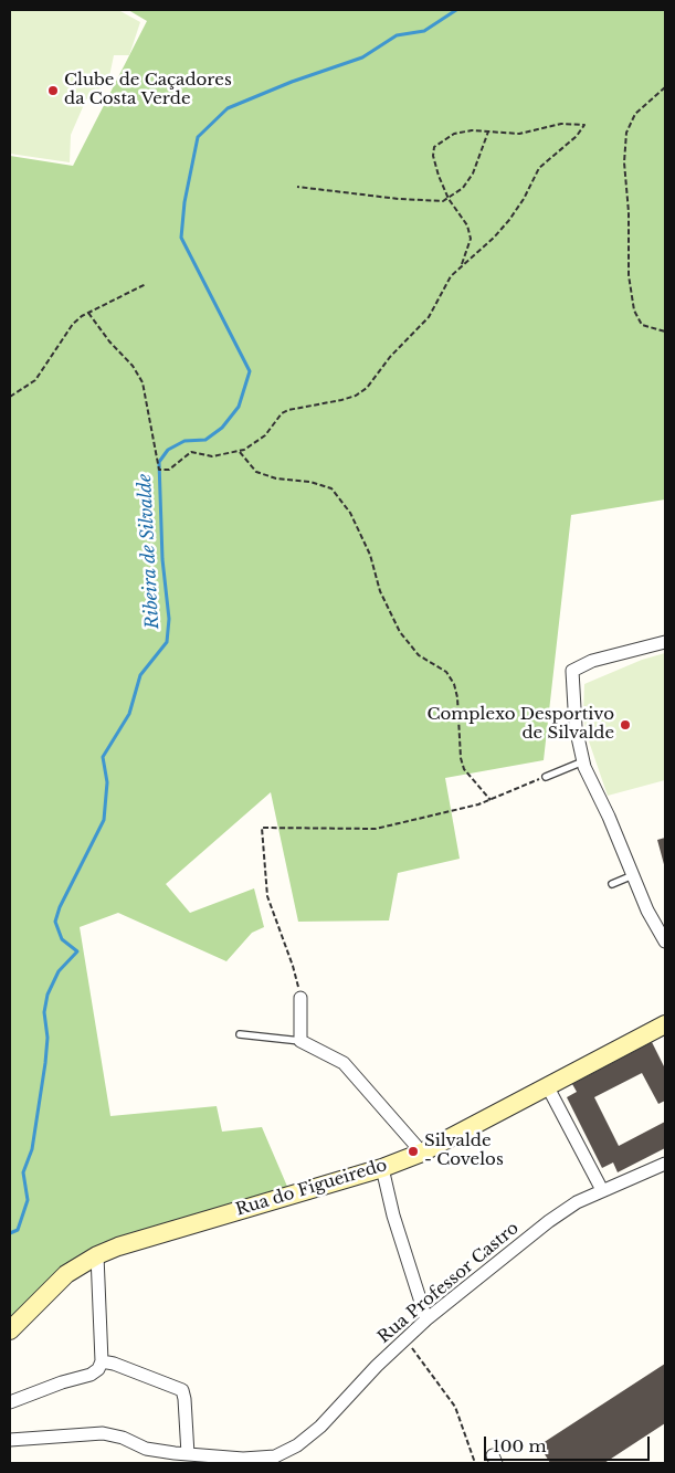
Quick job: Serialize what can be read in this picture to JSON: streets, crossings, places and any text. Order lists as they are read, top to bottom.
{
  "streets": {
    "main road": ["Rua do Figueiredo"],
    "street": ["Rua Professor Castro"]
  },
  "water": ["Ribeira de Silvalde"],
  "places": ["Clube de Caçadores da Costa Verde", "Complexo Desportivo de Silvalde", "Silvalde - Covelos"],
  "scale_bar": "100 m"
}
